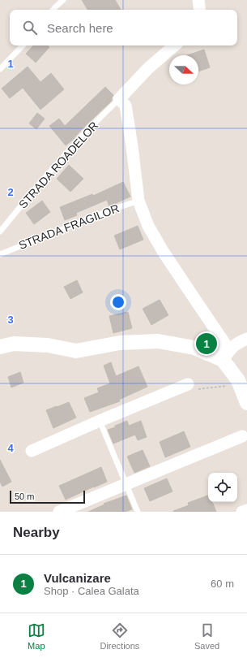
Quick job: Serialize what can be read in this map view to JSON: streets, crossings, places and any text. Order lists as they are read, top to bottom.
{
  "streets": {
    "lane": ["STRADA ROADELOR", "STRADA FRAGILOR"]
  },
  "scale_bar": "50 m",
  "north": "right",
  "page": {
    "search": "Search here",
    "pins": "1",
    "scale": "50 m",
    "heading": "Nearby",
    "list": [
      {
        "mark": "1",
        "name": "Vulcanizare",
        "note": "Shop · Calea Galata",
        "value": "60 m"
      }
    ],
    "nav": ["Map", "Directions", "Saved"]
  },
  "grid": {
    "rows": [
      "1",
      "2",
      "3",
      "4"
    ]
  }
}
